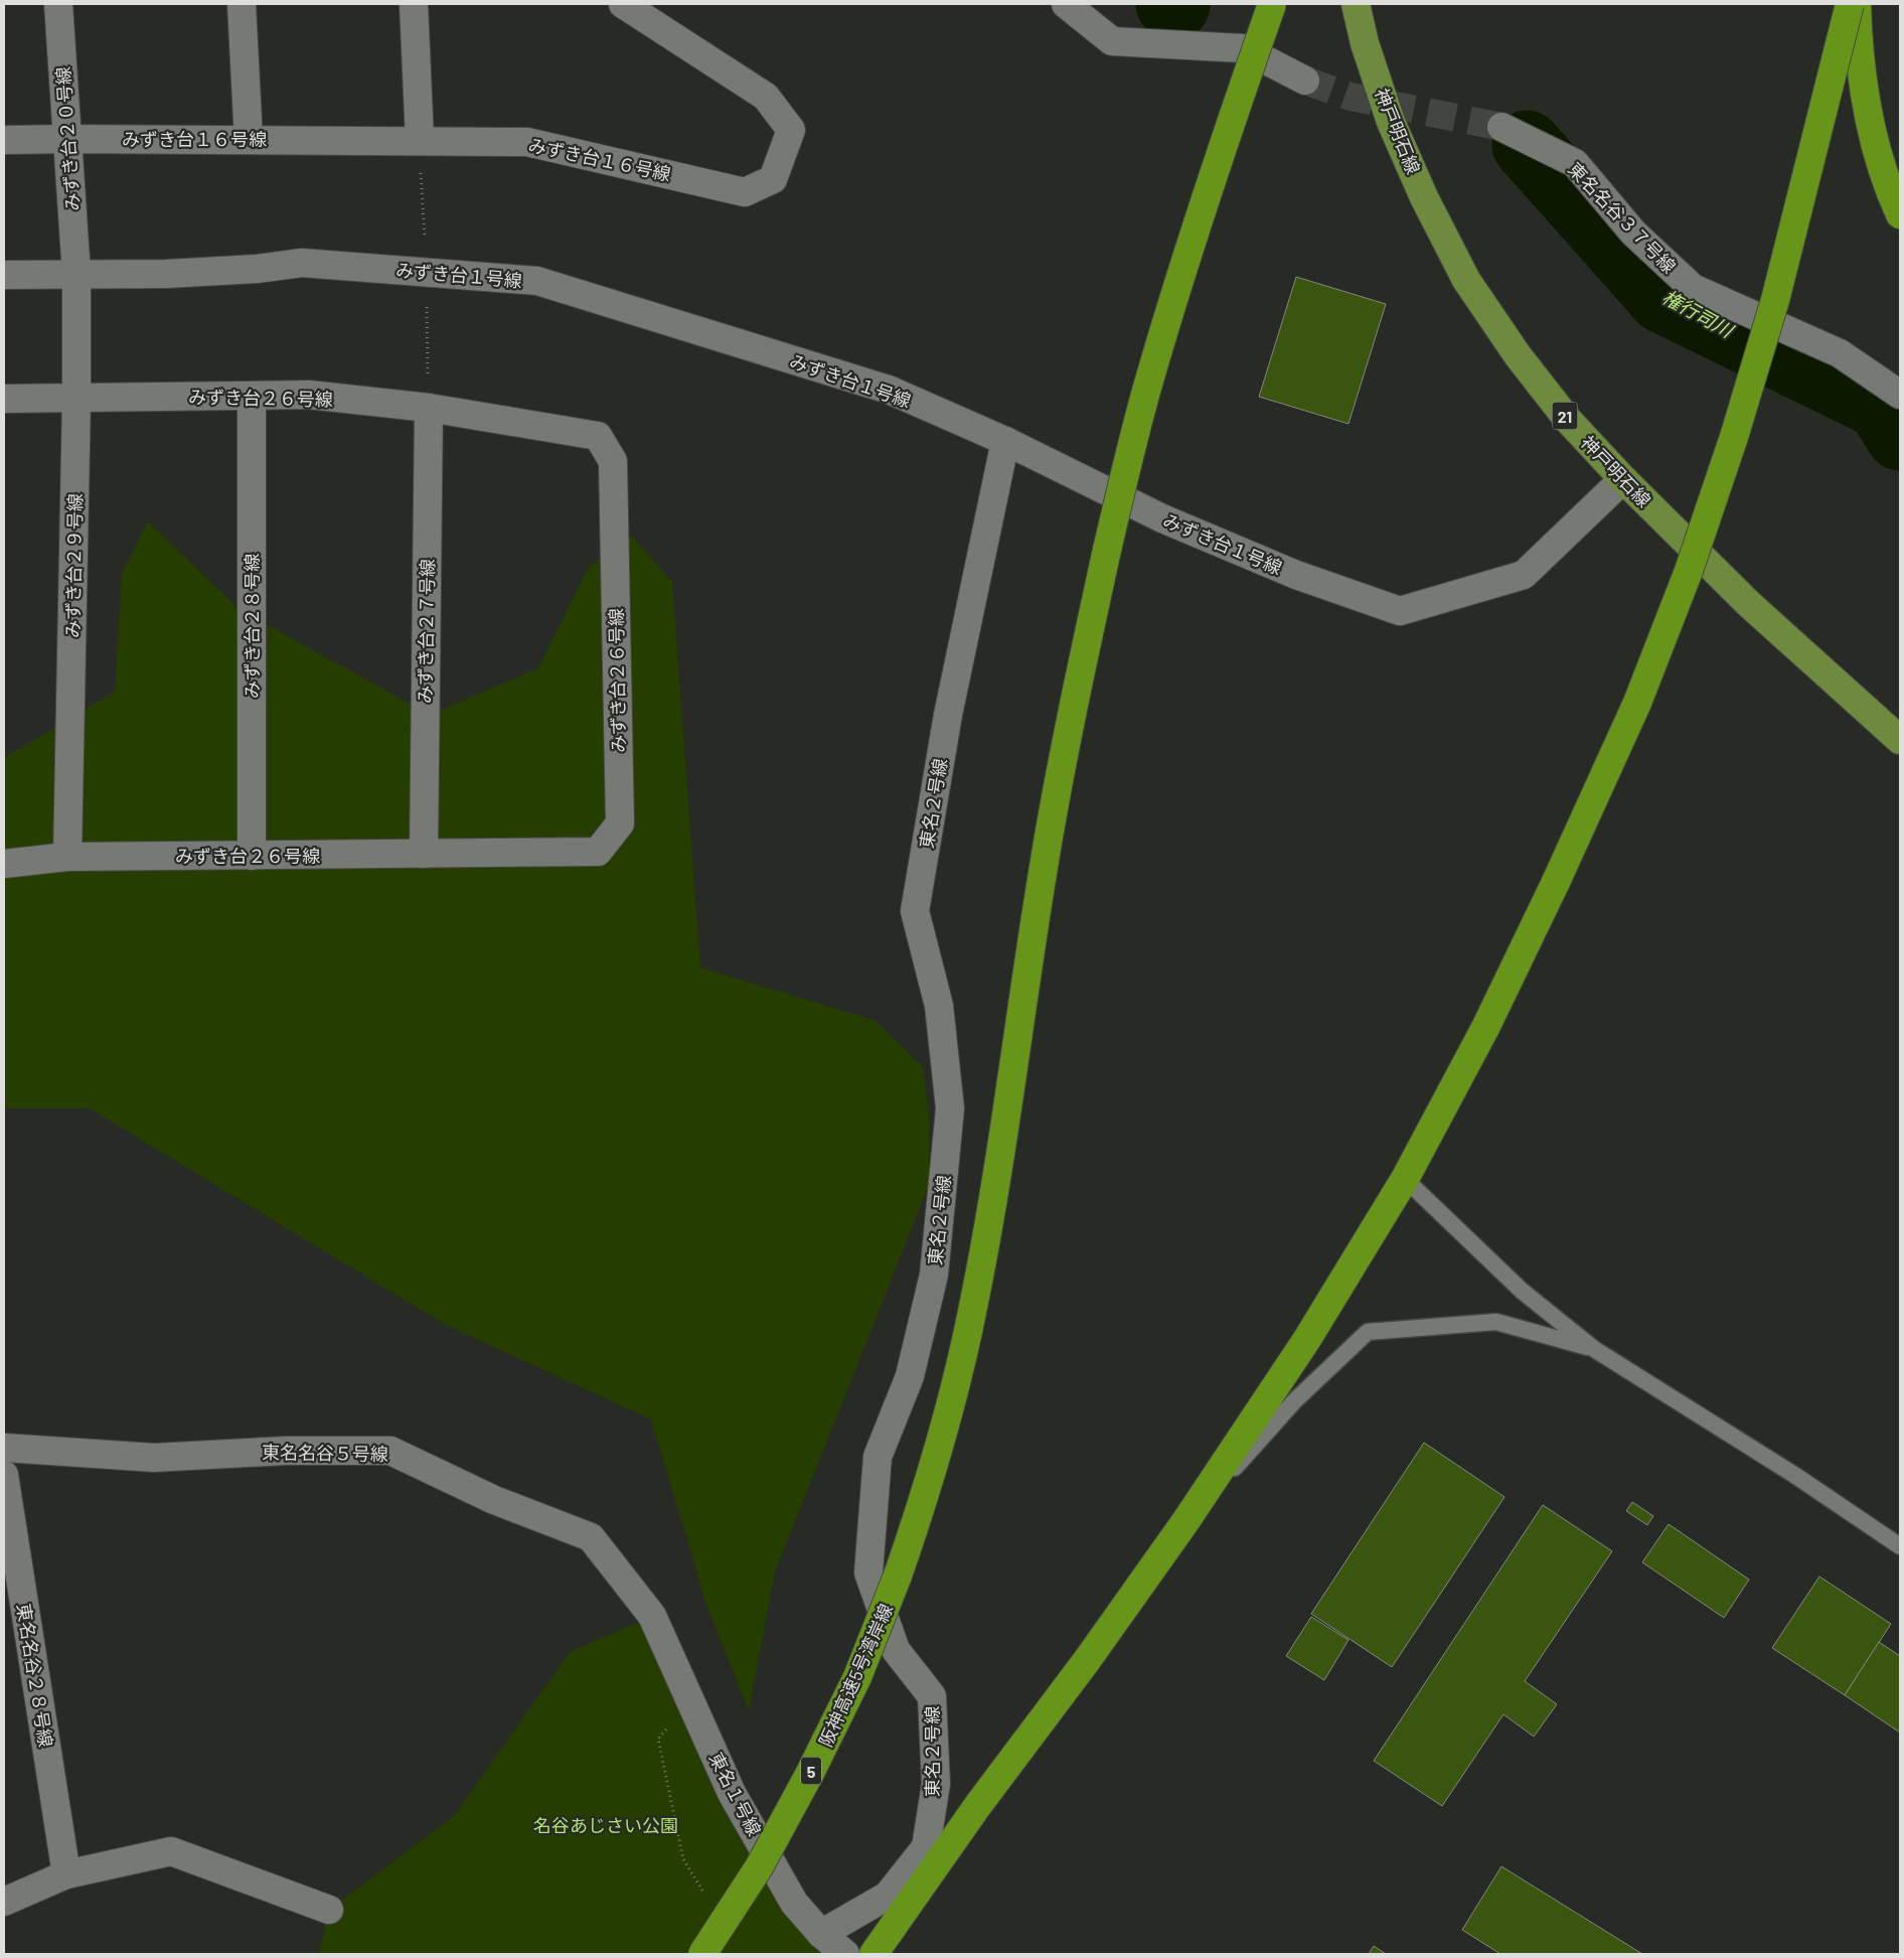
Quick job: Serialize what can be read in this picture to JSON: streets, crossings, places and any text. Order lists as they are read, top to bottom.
{
  "streets": {
    "highway": ["阪神高速5号湾岸線", "5"],
    "main road": ["神戸明石線", "21"],
    "street": [
      "みずき台２０号線",
      "みずき台１６号線",
      "東名名谷３７号線",
      "みずき台１号線",
      "みずき台２６号線",
      "みずき台２９号線",
      "みずき台２８号線",
      "みずき台２７号線",
      "東名２号線",
      "東名名谷５号線",
      "東名名谷２８号線",
      "東名１号線"
    ]
  },
  "crossings": [
    ["神戸明石線", "みずき台１号線"],
    ["みずき台２０号線", "みずき台１６号線"],
    ["みずき台２０号線", "みずき台１号線"],
    ["みずき台２０号線", "みずき台２９号線"],
    ["みずき台１号線", "みずき台２９号線"],
    ["みずき台１号線", "東名２号線"],
    ["みずき台２６号線", "みずき台２９号線"],
    ["みずき台２６号線", "みずき台２８号線"],
    ["みずき台２６号線", "みずき台２７号線"],
    ["東名２号線", "東名１号線"],
    ["東名名谷５号線", "東名１号線"]
  ],
  "water": ["権行司川"],
  "parks": ["名谷あじさい公園"]
}
